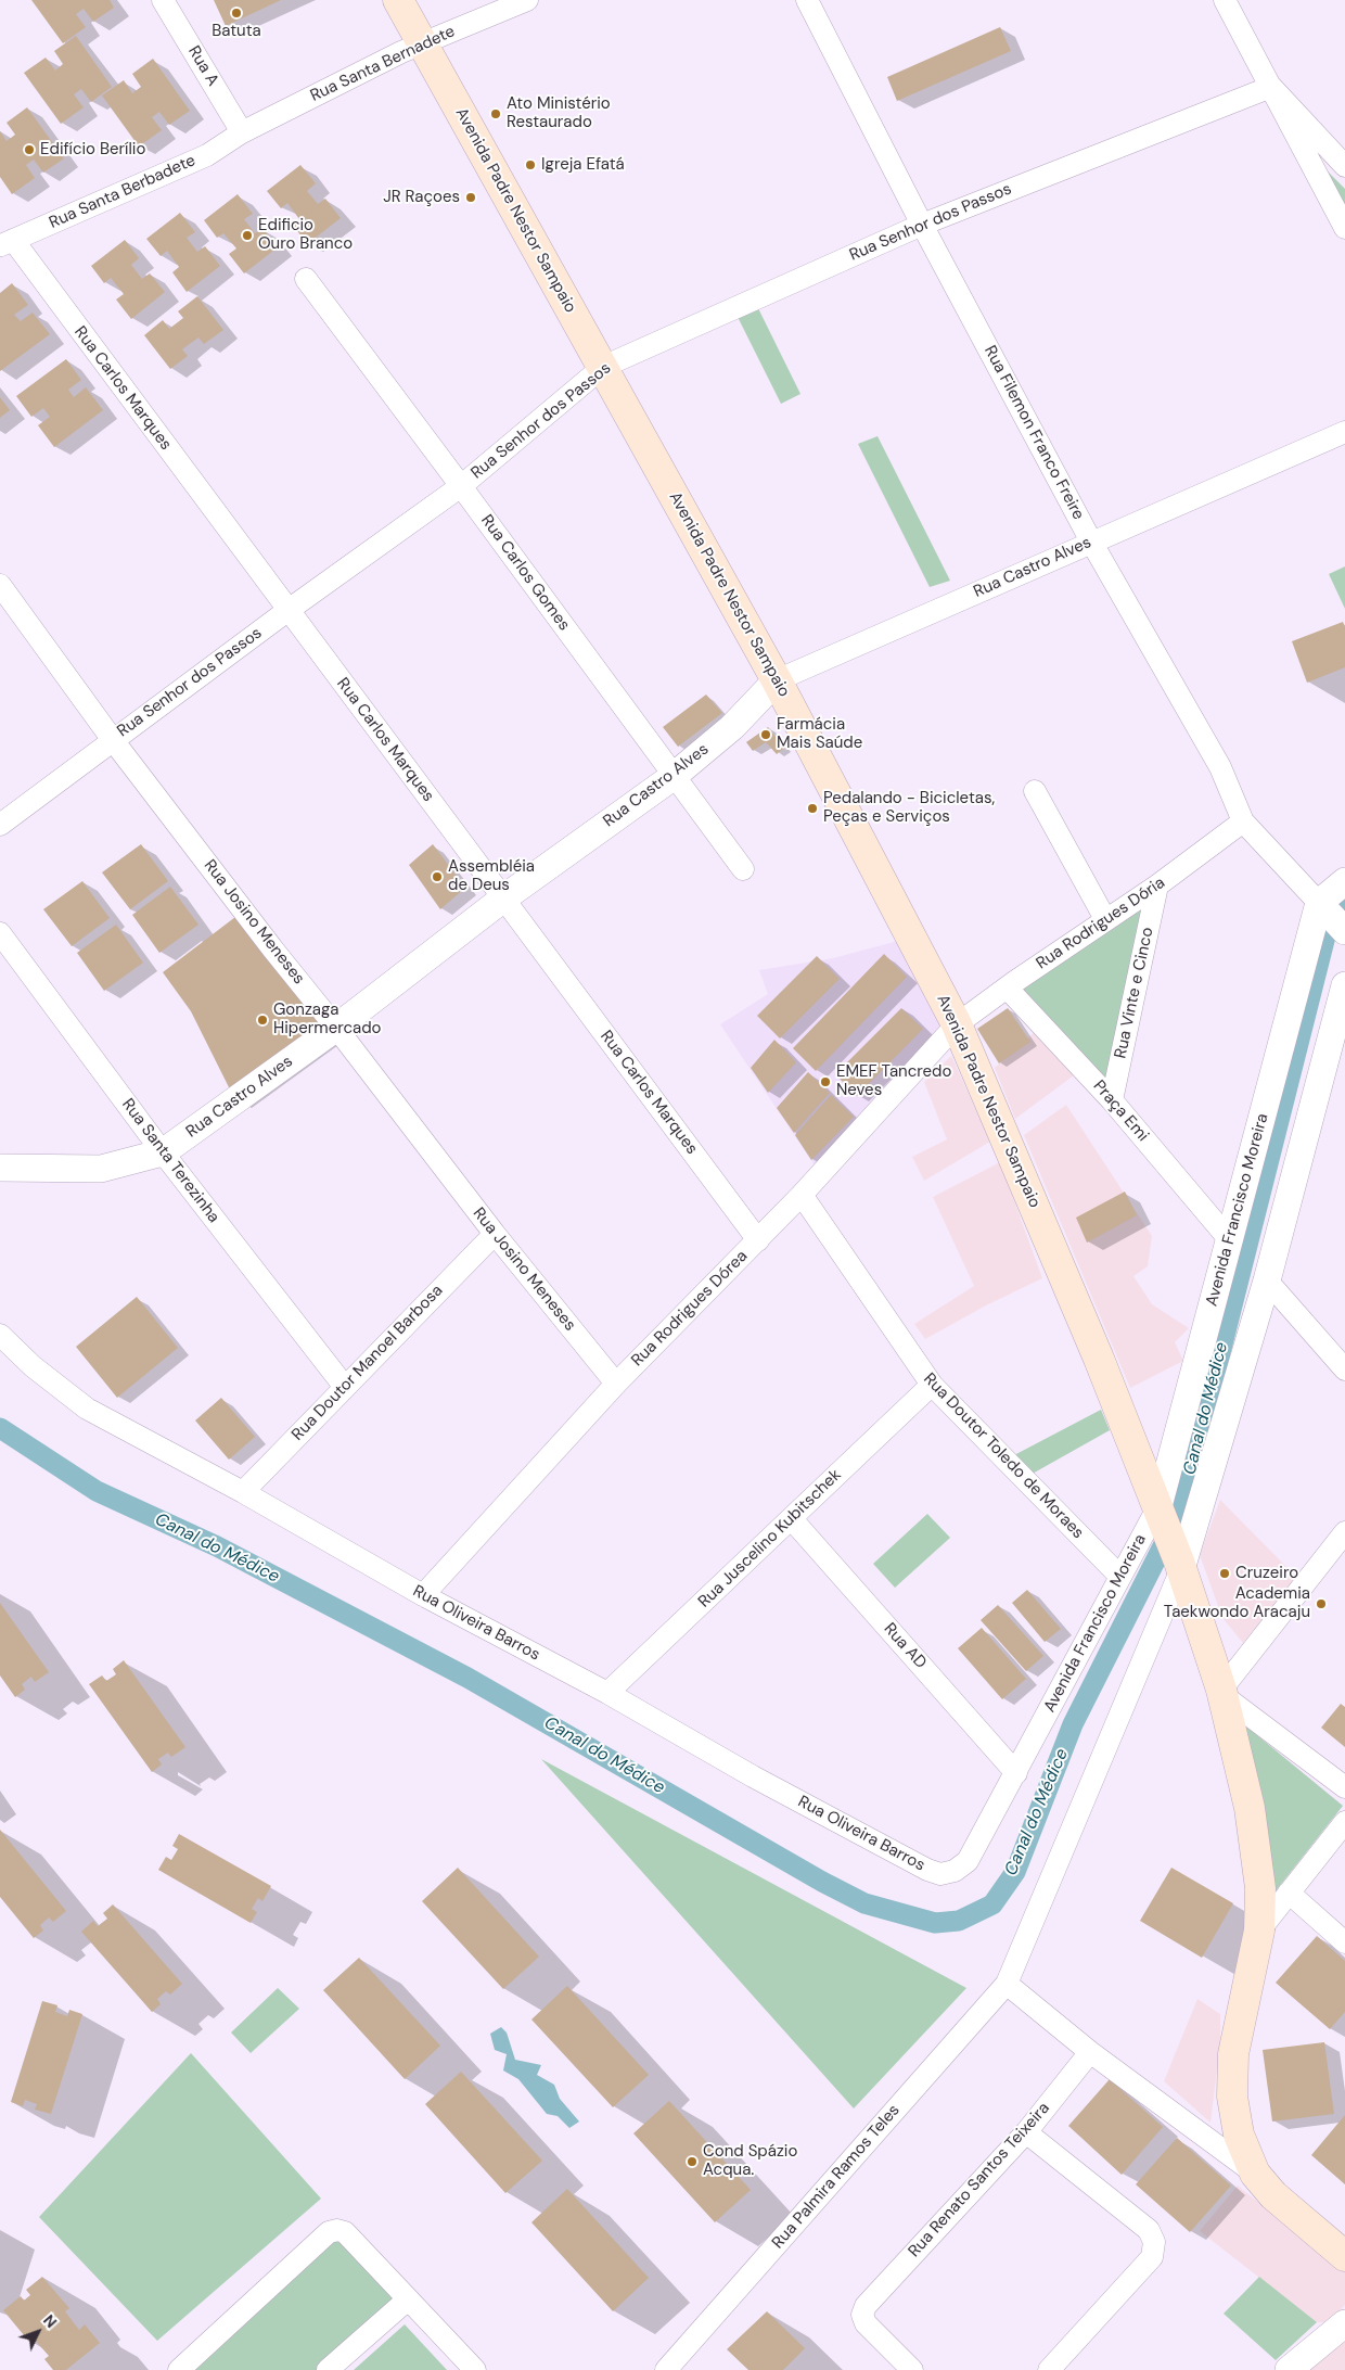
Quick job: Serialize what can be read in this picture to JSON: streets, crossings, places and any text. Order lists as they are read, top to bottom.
{
  "streets": {
    "main road": ["Avenida Padre Nestor Sampaio"],
    "street": [
      "Rua Santa Bernadete",
      "Rua A",
      "Rua Santa Berbadete",
      "Rua Senhor dos Passos",
      "Rua Carlos Marques",
      "Rua Filemon Franco Freire",
      "Rua Castro Alves",
      "Rua Carlos Gomes",
      "Rua Josino Meneses",
      "Rua Rodrigues Dória",
      "Rua Vinte e Cinco",
      "Praça Emi",
      "Rua Santa Terezinha",
      "Avenida Francisco Moreira",
      "Rua Rodrigues Dórea",
      "Rua Doutor Manoel Barbosa",
      "Rua Doutor Toledo de Moraes",
      "Rua Juscelino Kubitschek",
      "Rua Oliveira Barros",
      "Rua AD",
      "Rua Palmira Ramos Teles",
      "Rua Renato Santos Teixeira"
    ]
  },
  "crossings": [
    ["Rua Santa Bernadete", "Rua A"],
    ["Rua Santa Bernadete", "Rua Santa Berbadete"],
    ["Rua Santa Bernadete", "Avenida Padre Nestor Sampaio"],
    ["Rua A", "Rua Santa Berbadete"],
    ["Rua Santa Berbadete", "Rua Carlos Marques"],
    ["Avenida Padre Nestor Sampaio", "Rua Senhor dos Passos"],
    ["Avenida Padre Nestor Sampaio", "Rua Castro Alves"],
    ["Avenida Padre Nestor Sampaio", "Rua Rodrigues Dória"],
    ["Avenida Padre Nestor Sampaio", "Avenida Francisco Moreira"],
    ["Avenida Padre Nestor Sampaio", "Rua Rodrigues Dórea"],
    ["Rua Senhor dos Passos", "Rua Carlos Marques"],
    ["Rua Senhor dos Passos", "Rua Filemon Franco Freire"],
    ["Rua Senhor dos Passos", "Rua Carlos Gomes"],
    ["Rua Senhor dos Passos", "Rua Josino Meneses"],
    ["Rua Carlos Marques", "Rua Castro Alves"],
    ["Rua Carlos Marques", "Rua Rodrigues Dórea"],
    ["Rua Filemon Franco Freire", "Rua Castro Alves"],
    ["Rua Filemon Franco Freire", "Rua Rodrigues Dória"],
    ["Rua Filemon Franco Freire", "Avenida Francisco Moreira"],
    ["Rua Castro Alves", "Rua Carlos Gomes"],
    ["Rua Castro Alves", "Rua Josino Meneses"],
    ["Rua Castro Alves", "Rua Santa Terezinha"],
    ["Rua Josino Meneses", "Rua Rodrigues Dórea"],
    ["Rua Josino Meneses", "Rua Doutor Manoel Barbosa"],
    ["Rua Rodrigues Dória", "Rua Vinte e Cinco"],
    ["Rua Rodrigues Dória", "Praça Emi"],
    ["Rua Rodrigues Dória", "Rua Rodrigues Dórea"],
    ["Rua Vinte e Cinco", "Praça Emi"],
    ["Praça Emi", "Avenida Francisco Moreira"],
    ["Rua Santa Terezinha", "Rua Doutor Manoel Barbosa"],
    ["Avenida Francisco Moreira", "Rua Doutor Toledo de Moraes"],
    ["Avenida Francisco Moreira", "Rua Oliveira Barros"],
    ["Avenida Francisco Moreira", "Rua AD"],
    ["Rua Rodrigues Dórea", "Rua Doutor Toledo de Moraes"],
    ["Rua Rodrigues Dórea", "Rua Oliveira Barros"],
    ["Rua Doutor Manoel Barbosa", "Rua Oliveira Barros"],
    ["Rua Doutor Toledo de Moraes", "Rua Juscelino Kubitschek"],
    ["Rua Juscelino Kubitschek", "Rua Oliveira Barros"],
    ["Rua Juscelino Kubitschek", "Rua AD"]
  ],
  "water": ["Canal do Médice"],
  "places": [
    "Batuta",
    "Ato Ministério Restaurado",
    "Edifício Berílio",
    "Igreja Efatá",
    "JR Raçoes",
    "Edificio Ouro Branco",
    "Farmácia Mais Saúde",
    "Pedalando - Bicicletas, Peças e Serviços",
    "Assembléia de Deus",
    "Gonzaga Hipermercado",
    "EMEF Tancredo Neves",
    "Cruzeiro",
    "Academia Taekwondo Aracaju",
    "Cond Spázio Acqua."
  ],
  "north": "top right"
}
